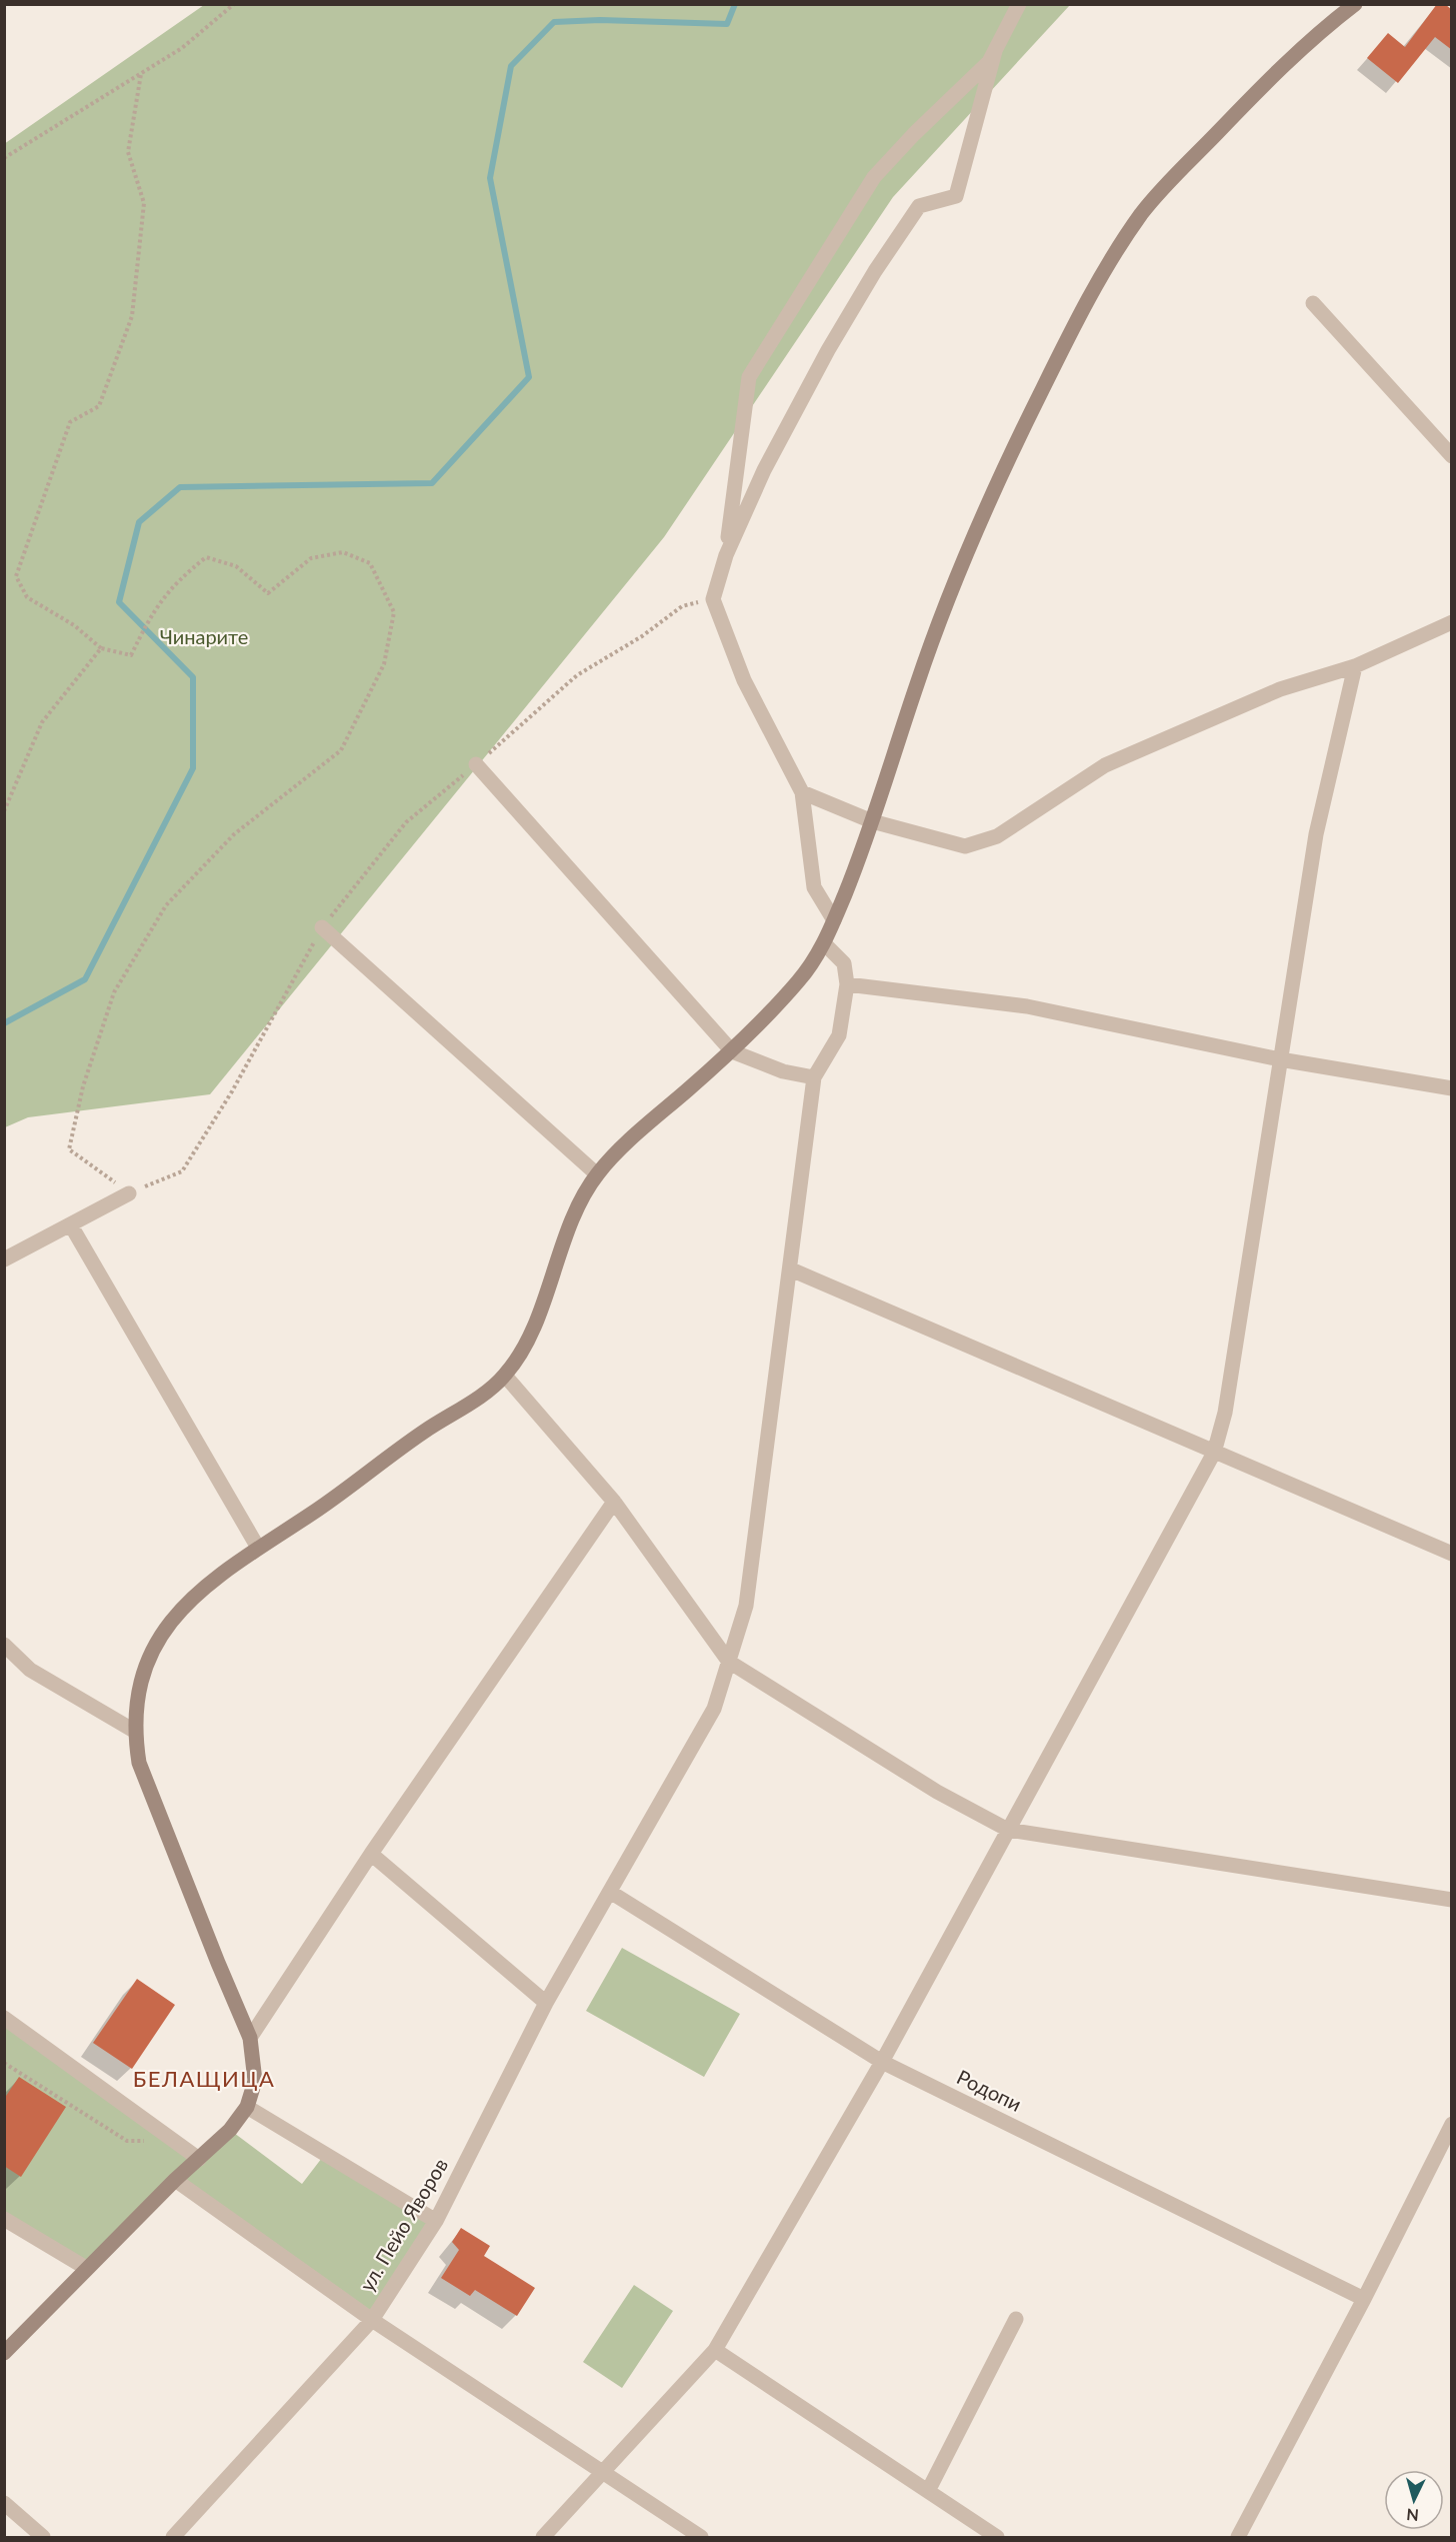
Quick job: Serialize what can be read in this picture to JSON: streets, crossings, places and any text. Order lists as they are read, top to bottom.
{
  "streets": {
    "street": ["Родопи", "ул. Пейо Яворов"]
  },
  "crossings": [
    ["Родопи", "ул. Пейо Яворов"]
  ],
  "districts": ["БЕЛАЩИЦА"],
  "parks": ["Чинарите"],
  "north": "bottom"
}
